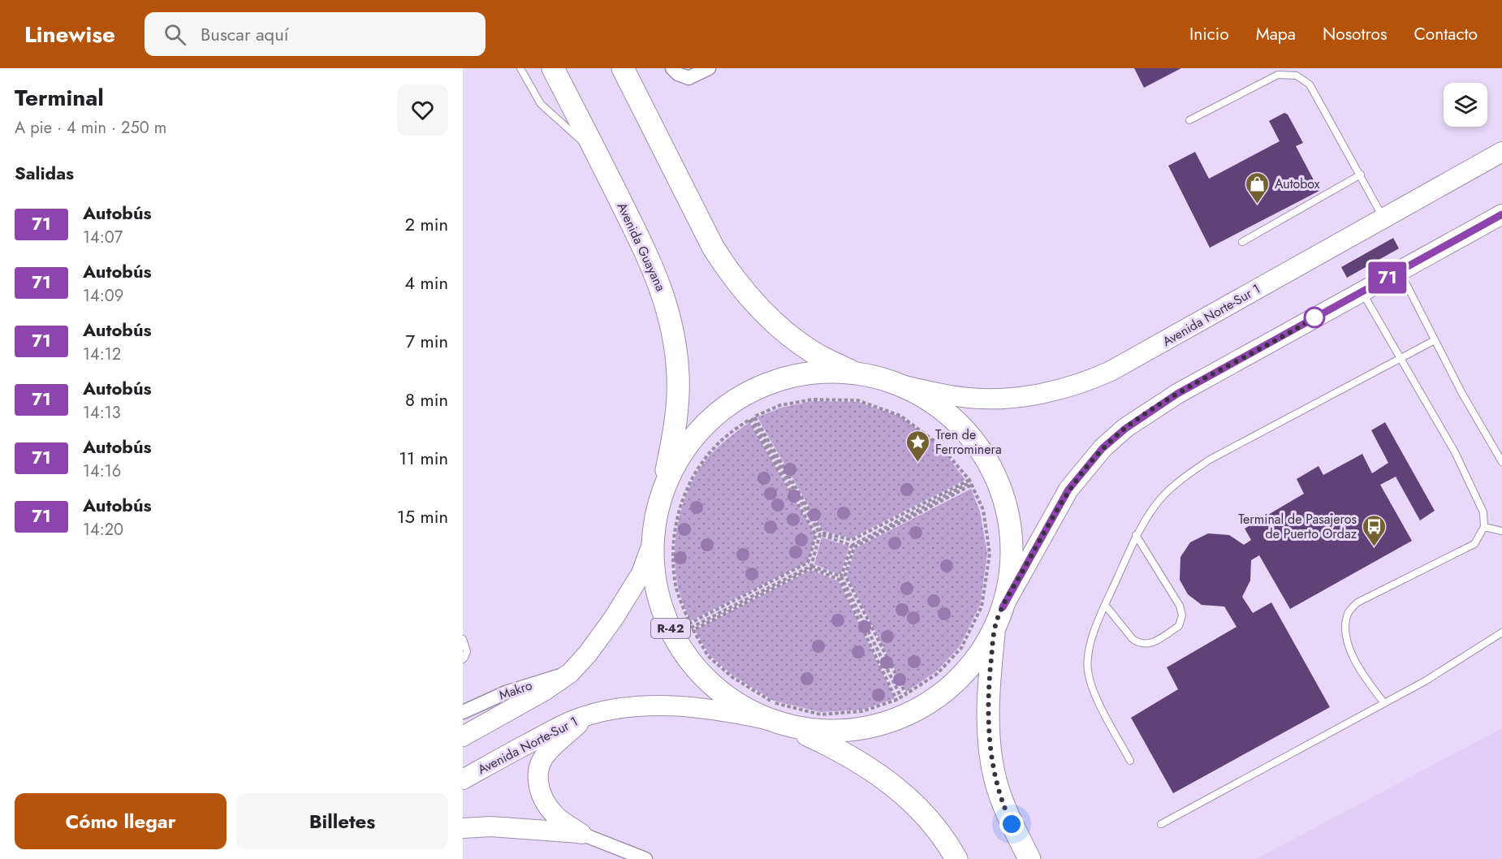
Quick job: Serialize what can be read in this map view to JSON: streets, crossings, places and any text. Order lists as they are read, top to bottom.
{
  "streets": {
    "main road": ["Avenida Guayana", "Avenida Norte-Sur 1", "R-42"],
    "street": ["Makro"]
  },
  "crossings": [
    ["Avenida Guayana", "R-42"],
    ["Avenida Norte-Sur 1", "R-42"]
  ],
  "places": {
    "shop": ["Autobox"],
    "place": ["Tren de Ferrominera"],
    "bus stop": ["Terminal de Pasajeros de Puerto Ordaz"]
  },
  "lines": ["bus line 71"],
  "page": {
    "header": "Linewise",
    "search": "Buscar aquí",
    "nav": [
      "Inicio",
      "Mapa",
      "Nosotros",
      "Contacto"
    ],
    "heading": [
      ["Terminal", "A pie · 4 min · 250 m"],
      "Salidas"
    ],
    "on_map": "71",
    "list": [
      {
        "mark": "71",
        "name": "Autobús",
        "note": "14:07",
        "value": "2 min"
      },
      {
        "mark": "71",
        "name": "Autobús",
        "note": "14:09",
        "value": "4 min"
      },
      {
        "mark": "71",
        "name": "Autobús",
        "note": "14:12",
        "value": "7 min"
      },
      {
        "mark": "71",
        "name": "Autobús",
        "note": "14:13",
        "value": "8 min"
      },
      {
        "mark": "71",
        "name": "Autobús",
        "note": "14:16",
        "value": "11 min"
      },
      {
        "mark": "71",
        "name": "Autobús",
        "note": "14:20",
        "value": "15 min"
      }
    ],
    "buttons": ["Cómo llegar", "Billetes"]
  }
}
